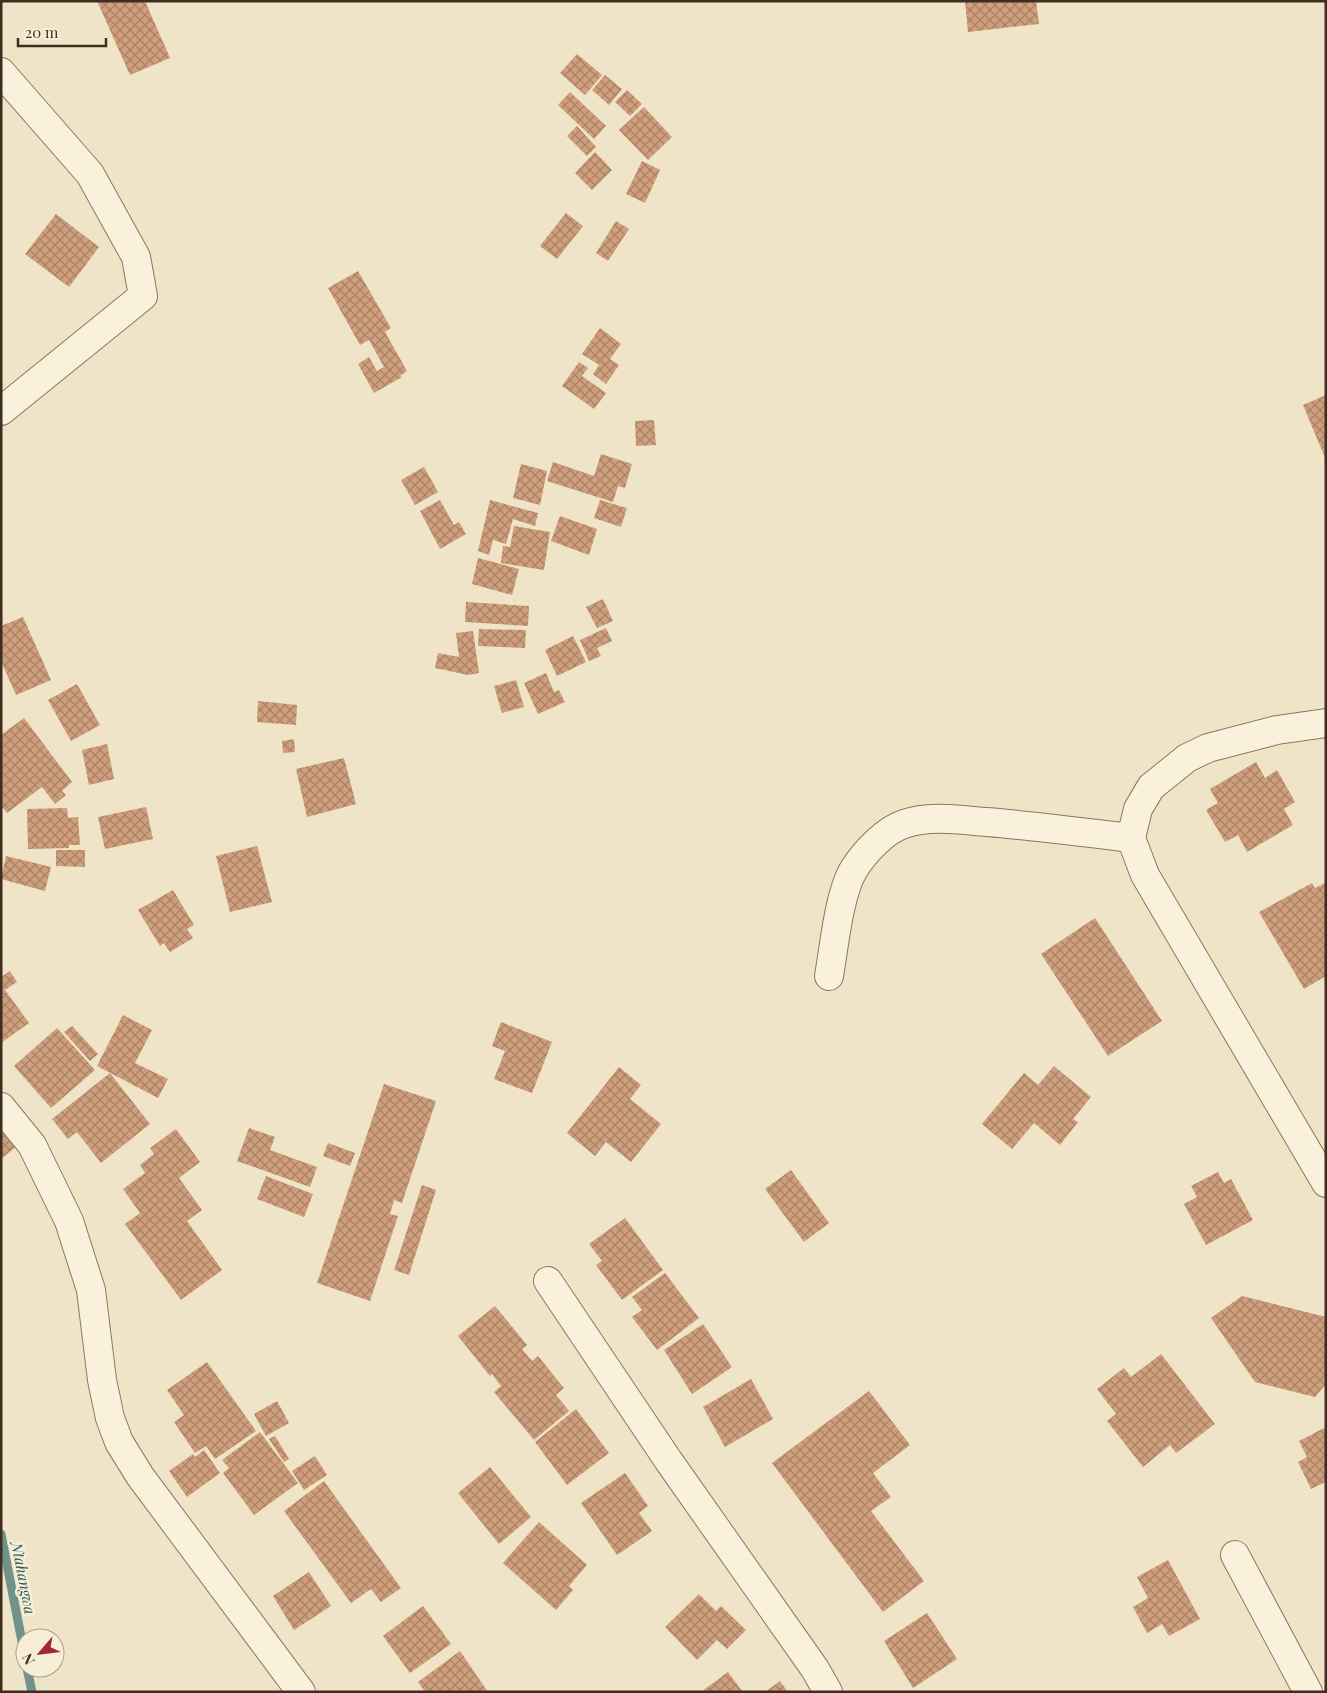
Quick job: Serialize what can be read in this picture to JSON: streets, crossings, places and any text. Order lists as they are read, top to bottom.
{
  "water": ["Ntahangwa"],
  "scale_bar": "20 m",
  "north": "bottom left"
}
